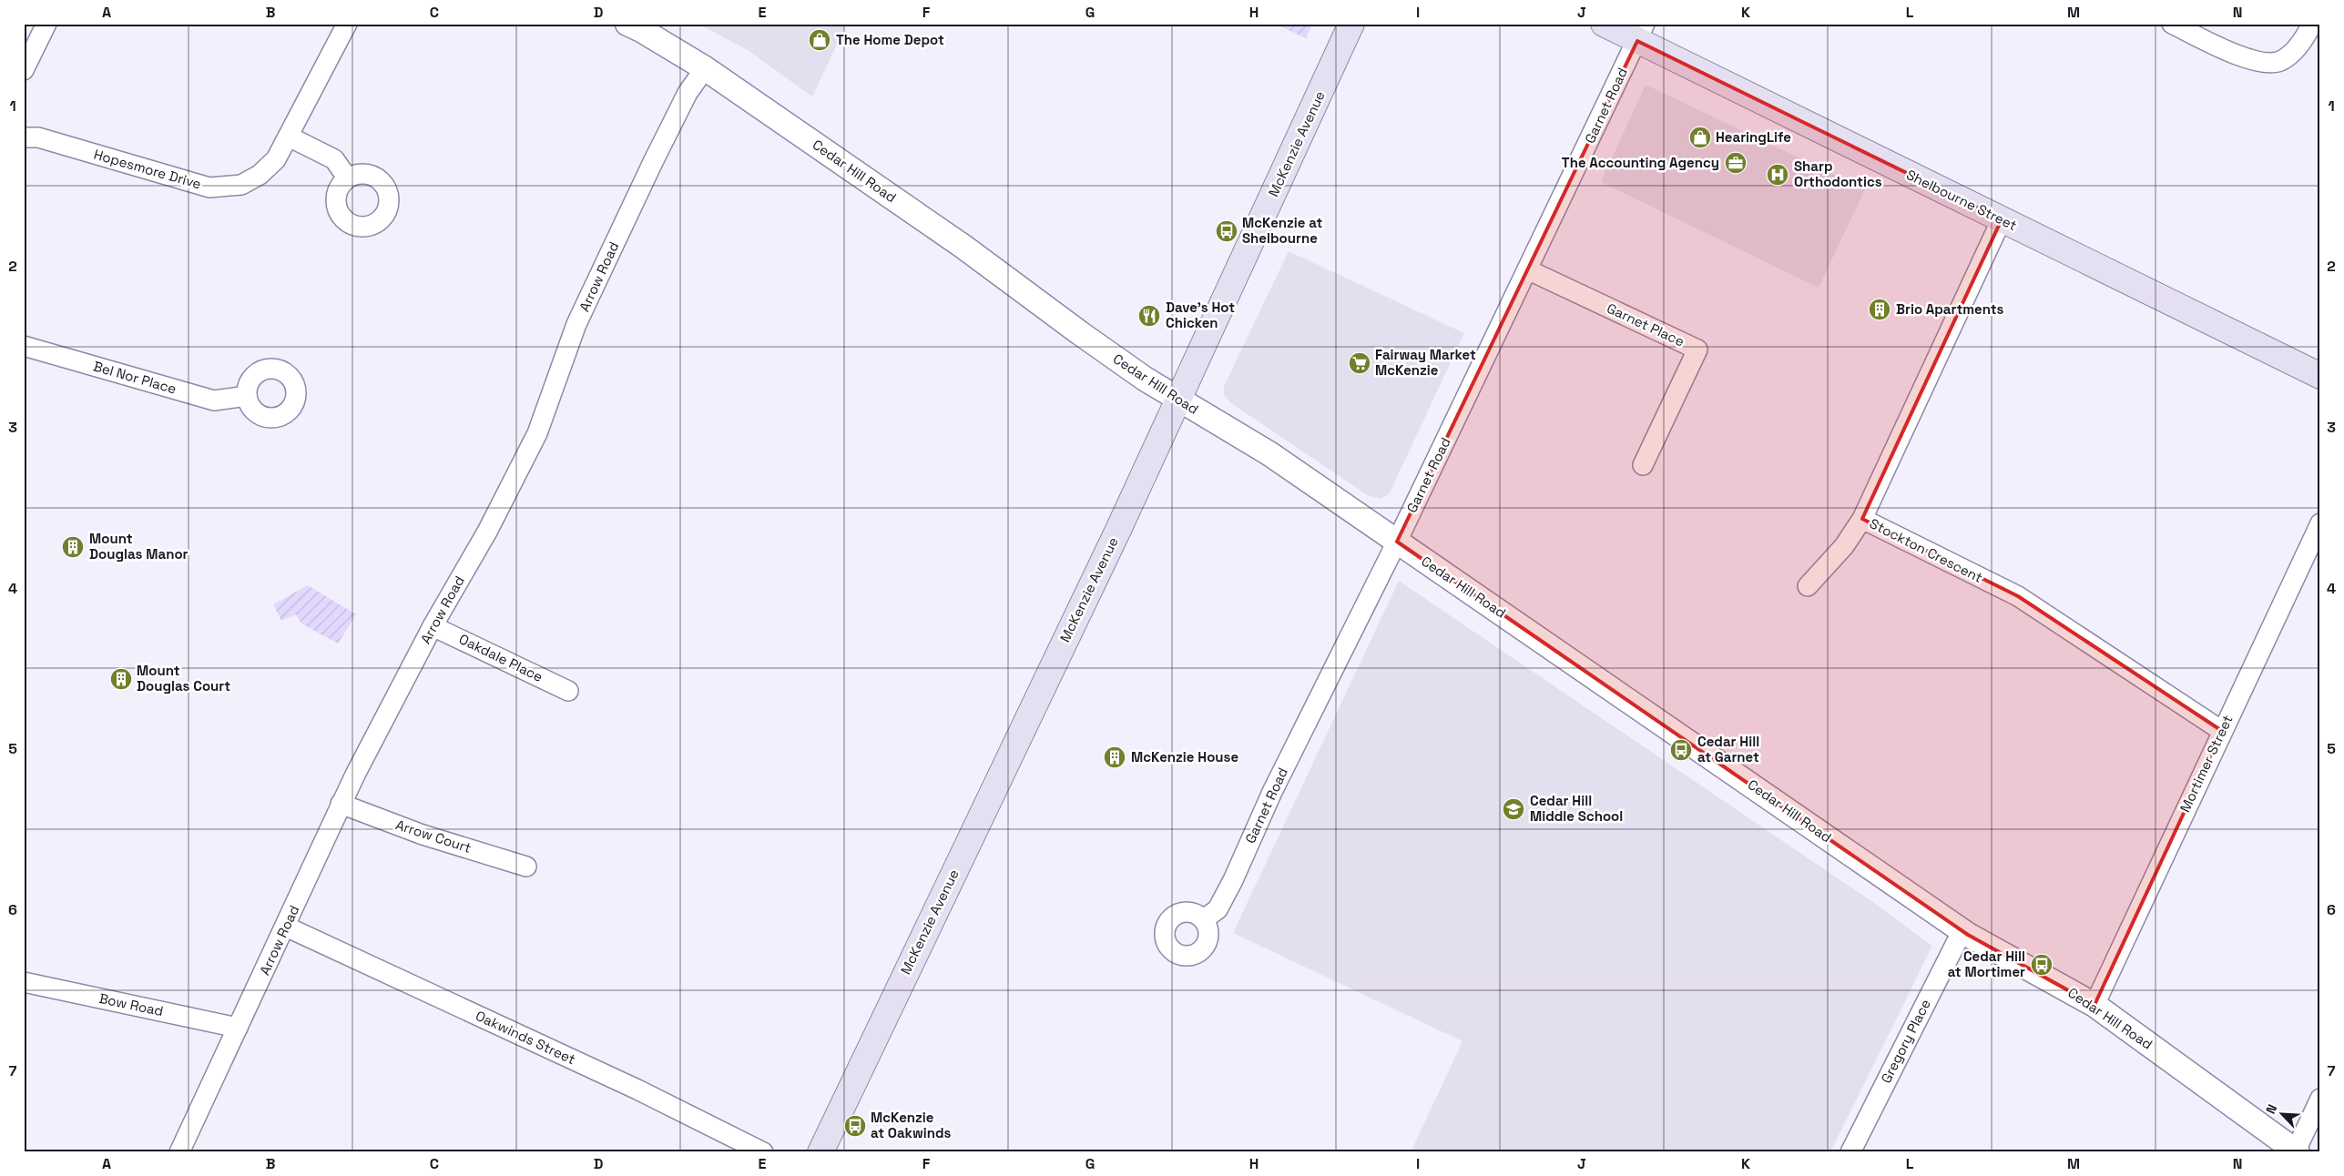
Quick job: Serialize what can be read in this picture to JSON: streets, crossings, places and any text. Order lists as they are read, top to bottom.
{
  "streets": {
    "main road": ["McKenzie Avenue", "Shelbourne Street"],
    "street": [
      "Garnet Road",
      "Hopesmore Drive",
      "Cedar Hill Road",
      "Arrow Road",
      "Garnet Place",
      "Bel Nor Place",
      "Stockton Crescent",
      "Oakdale Place",
      "Mortimer Street",
      "Arrow Court",
      "Bow Road",
      "Oakwinds Street",
      "Gregory Place"
    ]
  },
  "crossings": [
    ["Garnet Road", "Cedar Hill Road"],
    ["Garnet Road", "Shelbourne Street"],
    ["Garnet Road", "Garnet Place"],
    ["McKenzie Avenue", "Cedar Hill Road"],
    ["Cedar Hill Road", "Arrow Road"],
    ["Cedar Hill Road", "Mortimer Street"],
    ["Cedar Hill Road", "Gregory Place"],
    ["Shelbourne Street", "Stockton Crescent"],
    ["Arrow Road", "Oakdale Place"],
    ["Arrow Road", "Arrow Court"],
    ["Arrow Road", "Bow Road"],
    ["Arrow Road", "Oakwinds Street"],
    ["Stockton Crescent", "Mortimer Street"]
  ],
  "places": {
    "shop": ["The Home Depot", "HearingLife"],
    "office": ["The Accounting Agency"],
    "hospital": ["Sharp Orthodontics"],
    "bus stop": [
      "McKenzie at Shelbourne",
      "Cedar Hill at Garnet",
      "Cedar Hill at Mortimer",
      "McKenzie at Oakwinds"
    ],
    "building": [
      "Brio Apartments",
      "Mount Douglas Manor",
      "Mount Douglas Court",
      "McKenzie House"
    ],
    "restaurant": ["Dave's Hot Chicken"],
    "supermarket": ["Fairway Market McKenzie"],
    "school or university": ["Cedar Hill Middle School"]
  },
  "north": "top left",
  "grid": {
    "columns": [
      "A",
      "B",
      "C",
      "D",
      "E",
      "F",
      "G",
      "H",
      "I",
      "J",
      "K",
      "L",
      "M",
      "N"
    ],
    "rows": [
      "1",
      "2",
      "3",
      "4",
      "5",
      "6",
      "7"
    ]
  }
}
